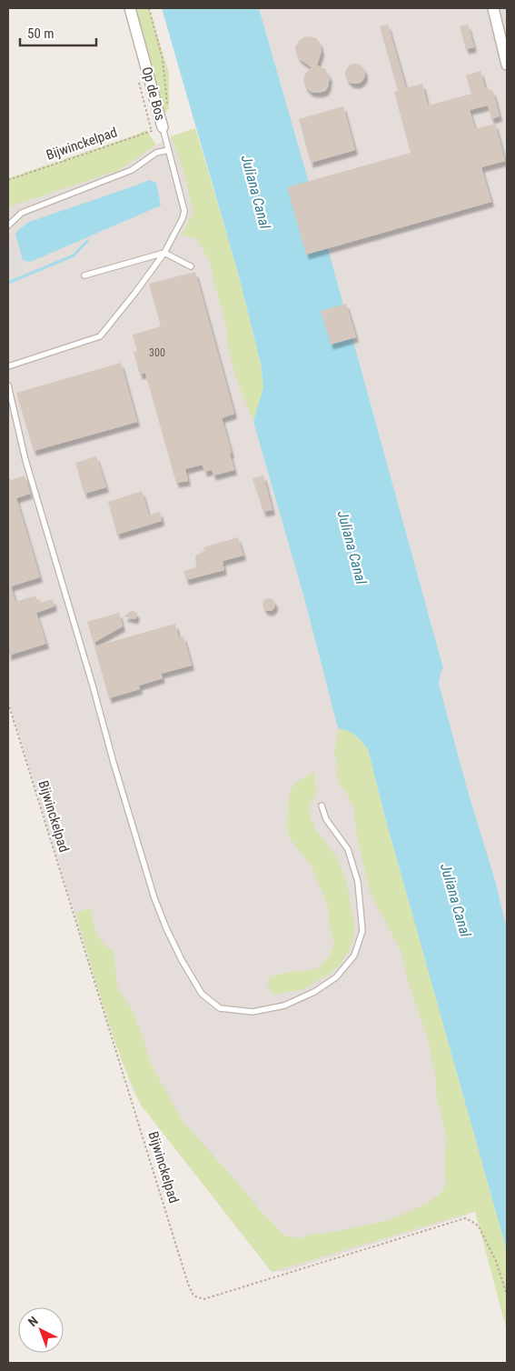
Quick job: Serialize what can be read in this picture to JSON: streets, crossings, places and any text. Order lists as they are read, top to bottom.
{
  "streets": {
    "street": ["Op de Bos"],
    "path": ["Bijwinckelpad"]
  },
  "crossings": [
    ["Op de Bos", "Bijwinckelpad"]
  ],
  "water": ["Juliana Canal"],
  "house_numbers": ["300"],
  "scale_bar": "50 m",
  "north": "top left"
}
